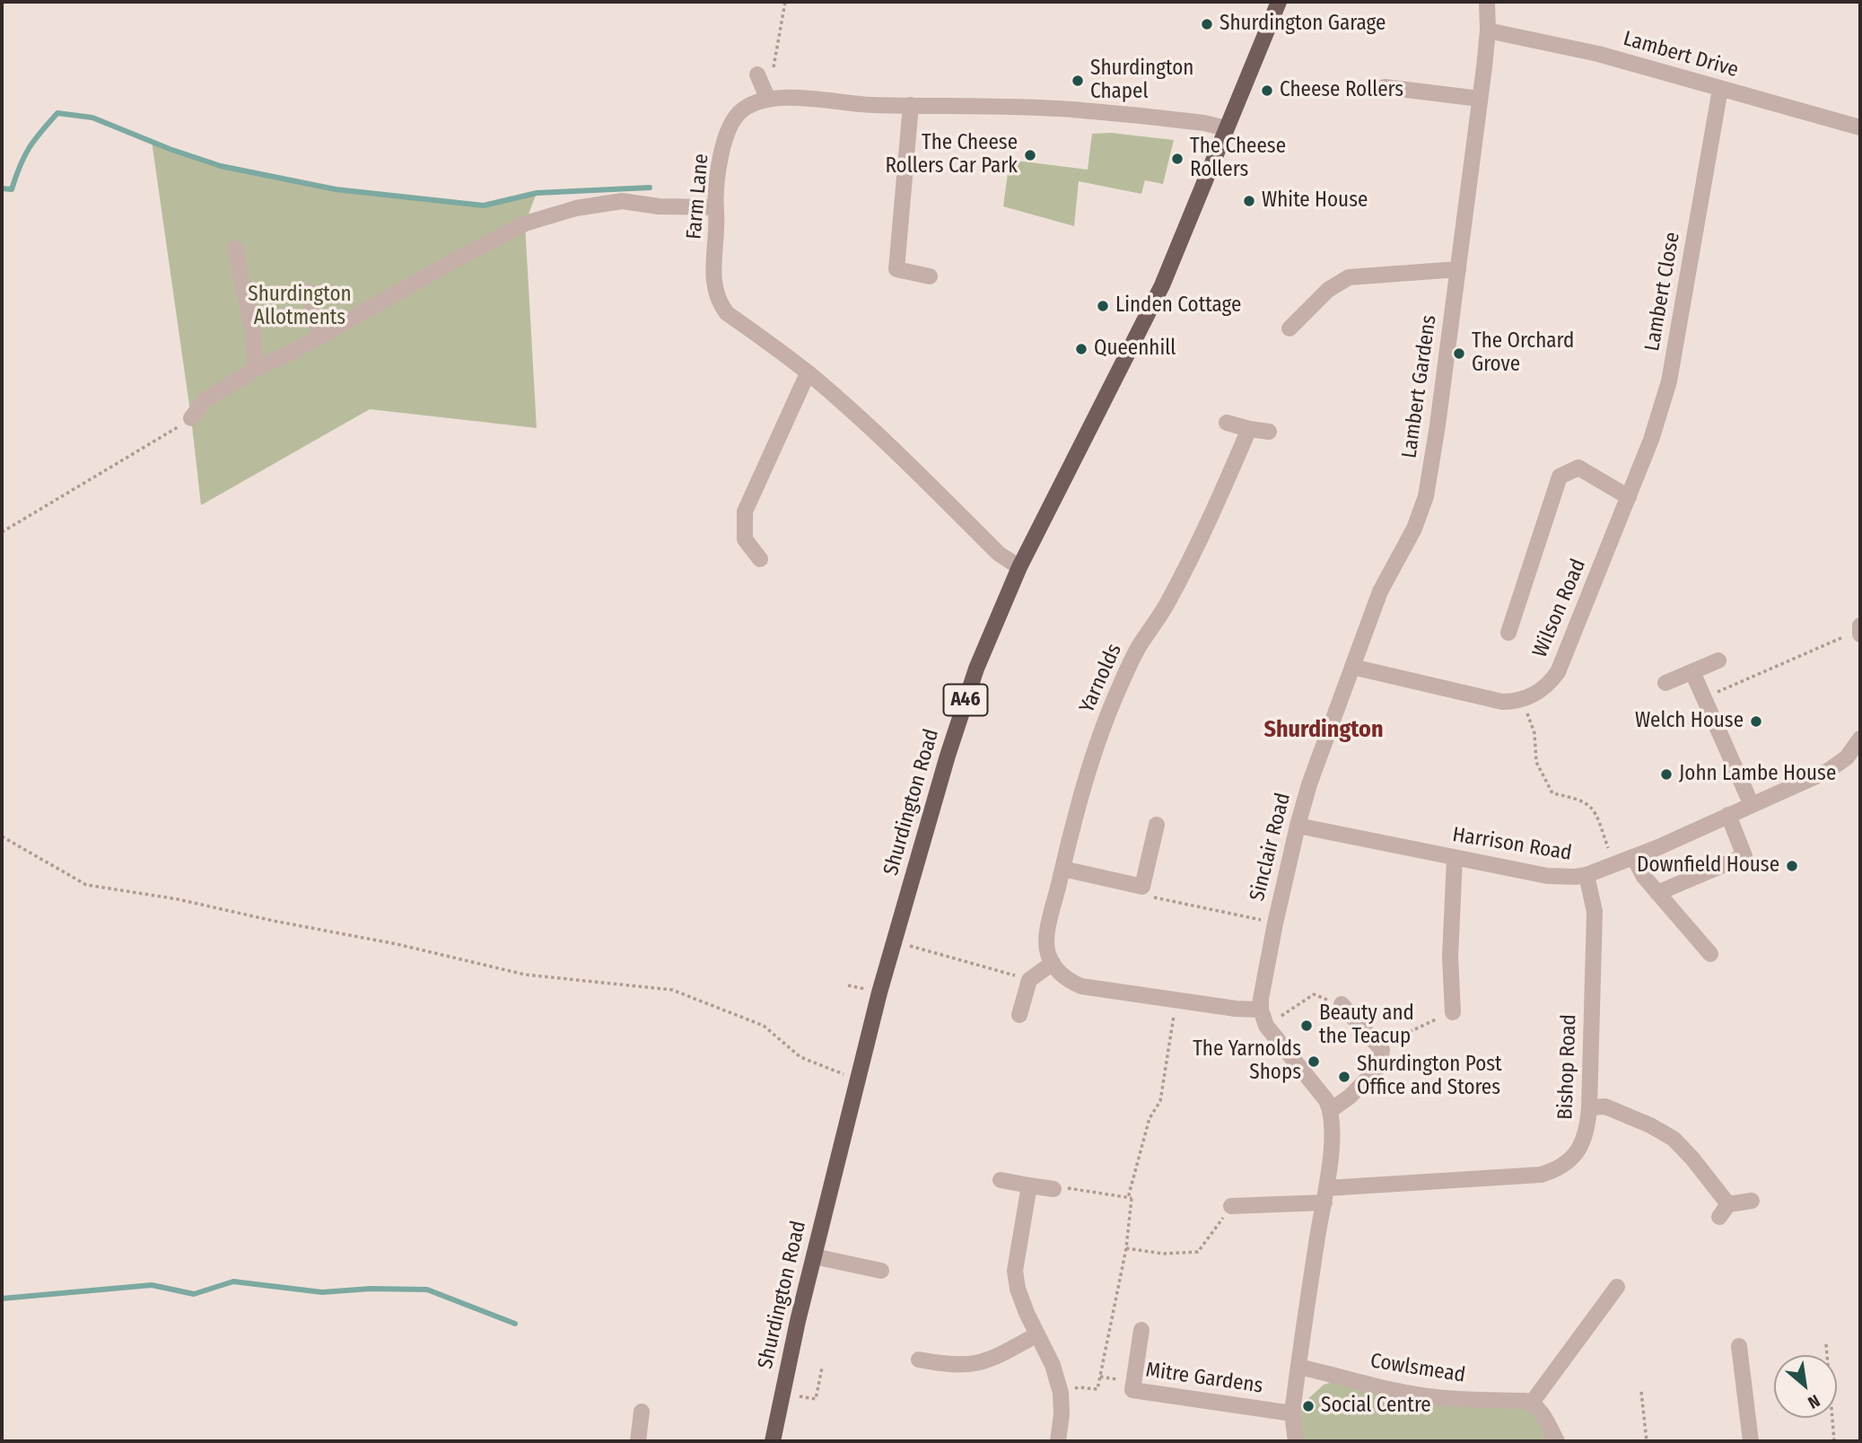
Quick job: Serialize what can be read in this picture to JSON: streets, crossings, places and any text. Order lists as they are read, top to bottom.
{
  "streets": {
    "main road": ["A46", "Shurdington Road"],
    "street": [
      "Lambert Drive",
      "Farm Lane",
      "Lambert Close",
      "Lambert Gardens",
      "Wilson Road",
      "Yarnolds",
      "Harrison Road",
      "Sinclair Road",
      "Bishop Road",
      "Cowlsmead",
      "Mitre Gardens"
    ]
  },
  "crossings": [
    ["Lambert Drive", "Lambert Close"],
    ["Lambert Drive", "Lambert Gardens"],
    ["Farm Lane", "Shurdington Road"],
    ["Lambert Close", "Wilson Road"],
    ["Lambert Gardens", "Sinclair Road"],
    ["Harrison Road", "Sinclair Road"],
    ["Harrison Road", "Bishop Road"]
  ],
  "districts": ["Shurdington"],
  "parks": ["Shurdington Allotments"],
  "places": [
    "Shurdington Garage",
    "Shurdington Chapel",
    "Cheese Rollers",
    "The Cheese Rollers Car Park",
    "The Cheese Rollers",
    "White House",
    "Linden Cottage",
    "Queenhill",
    "The Orchard Grove",
    "Welch House",
    "John Lambe House",
    "Downfield House",
    "Beauty and the Teacup",
    "The Yarnolds Shops",
    "Shurdington Post Office and Stores",
    "Social Centre"
  ],
  "north": "bottom right"
}
